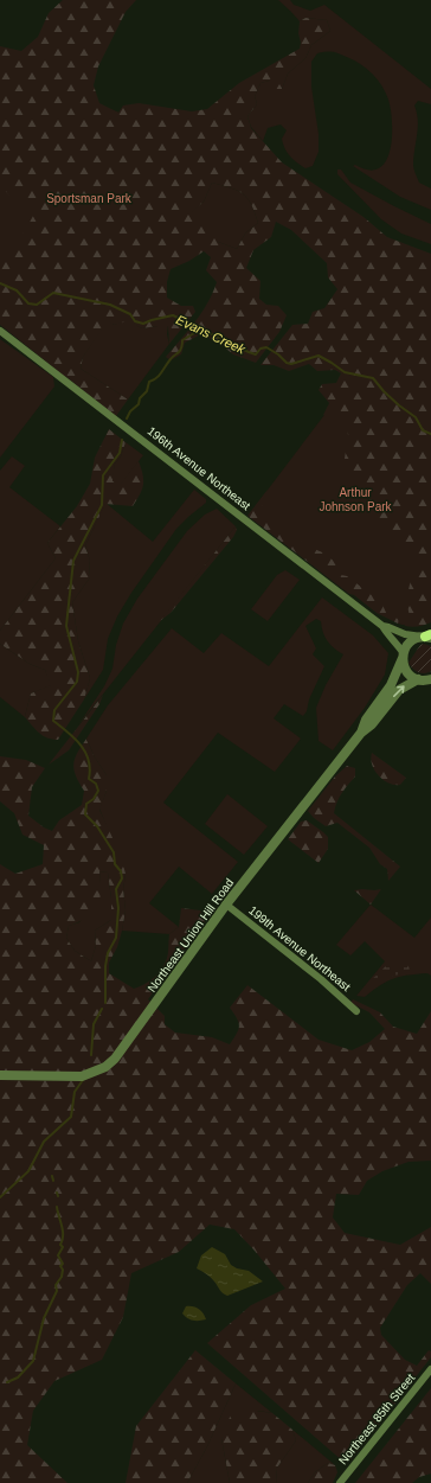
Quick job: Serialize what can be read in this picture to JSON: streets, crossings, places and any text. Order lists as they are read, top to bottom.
{
  "streets": {
    "street": [
      "196th Avenue Northeast",
      "Northeast Union Hill Road",
      "199th Avenue Northeast",
      "Northeast 85th Street"
    ]
  },
  "crossings": [
    ["196th Avenue Northeast", "Northeast Union Hill Road"],
    ["Northeast Union Hill Road", "199th Avenue Northeast"]
  ],
  "water": ["Evans Creek"],
  "parks": ["Sportsman Park", "Arthur Johnson Park"]
}
